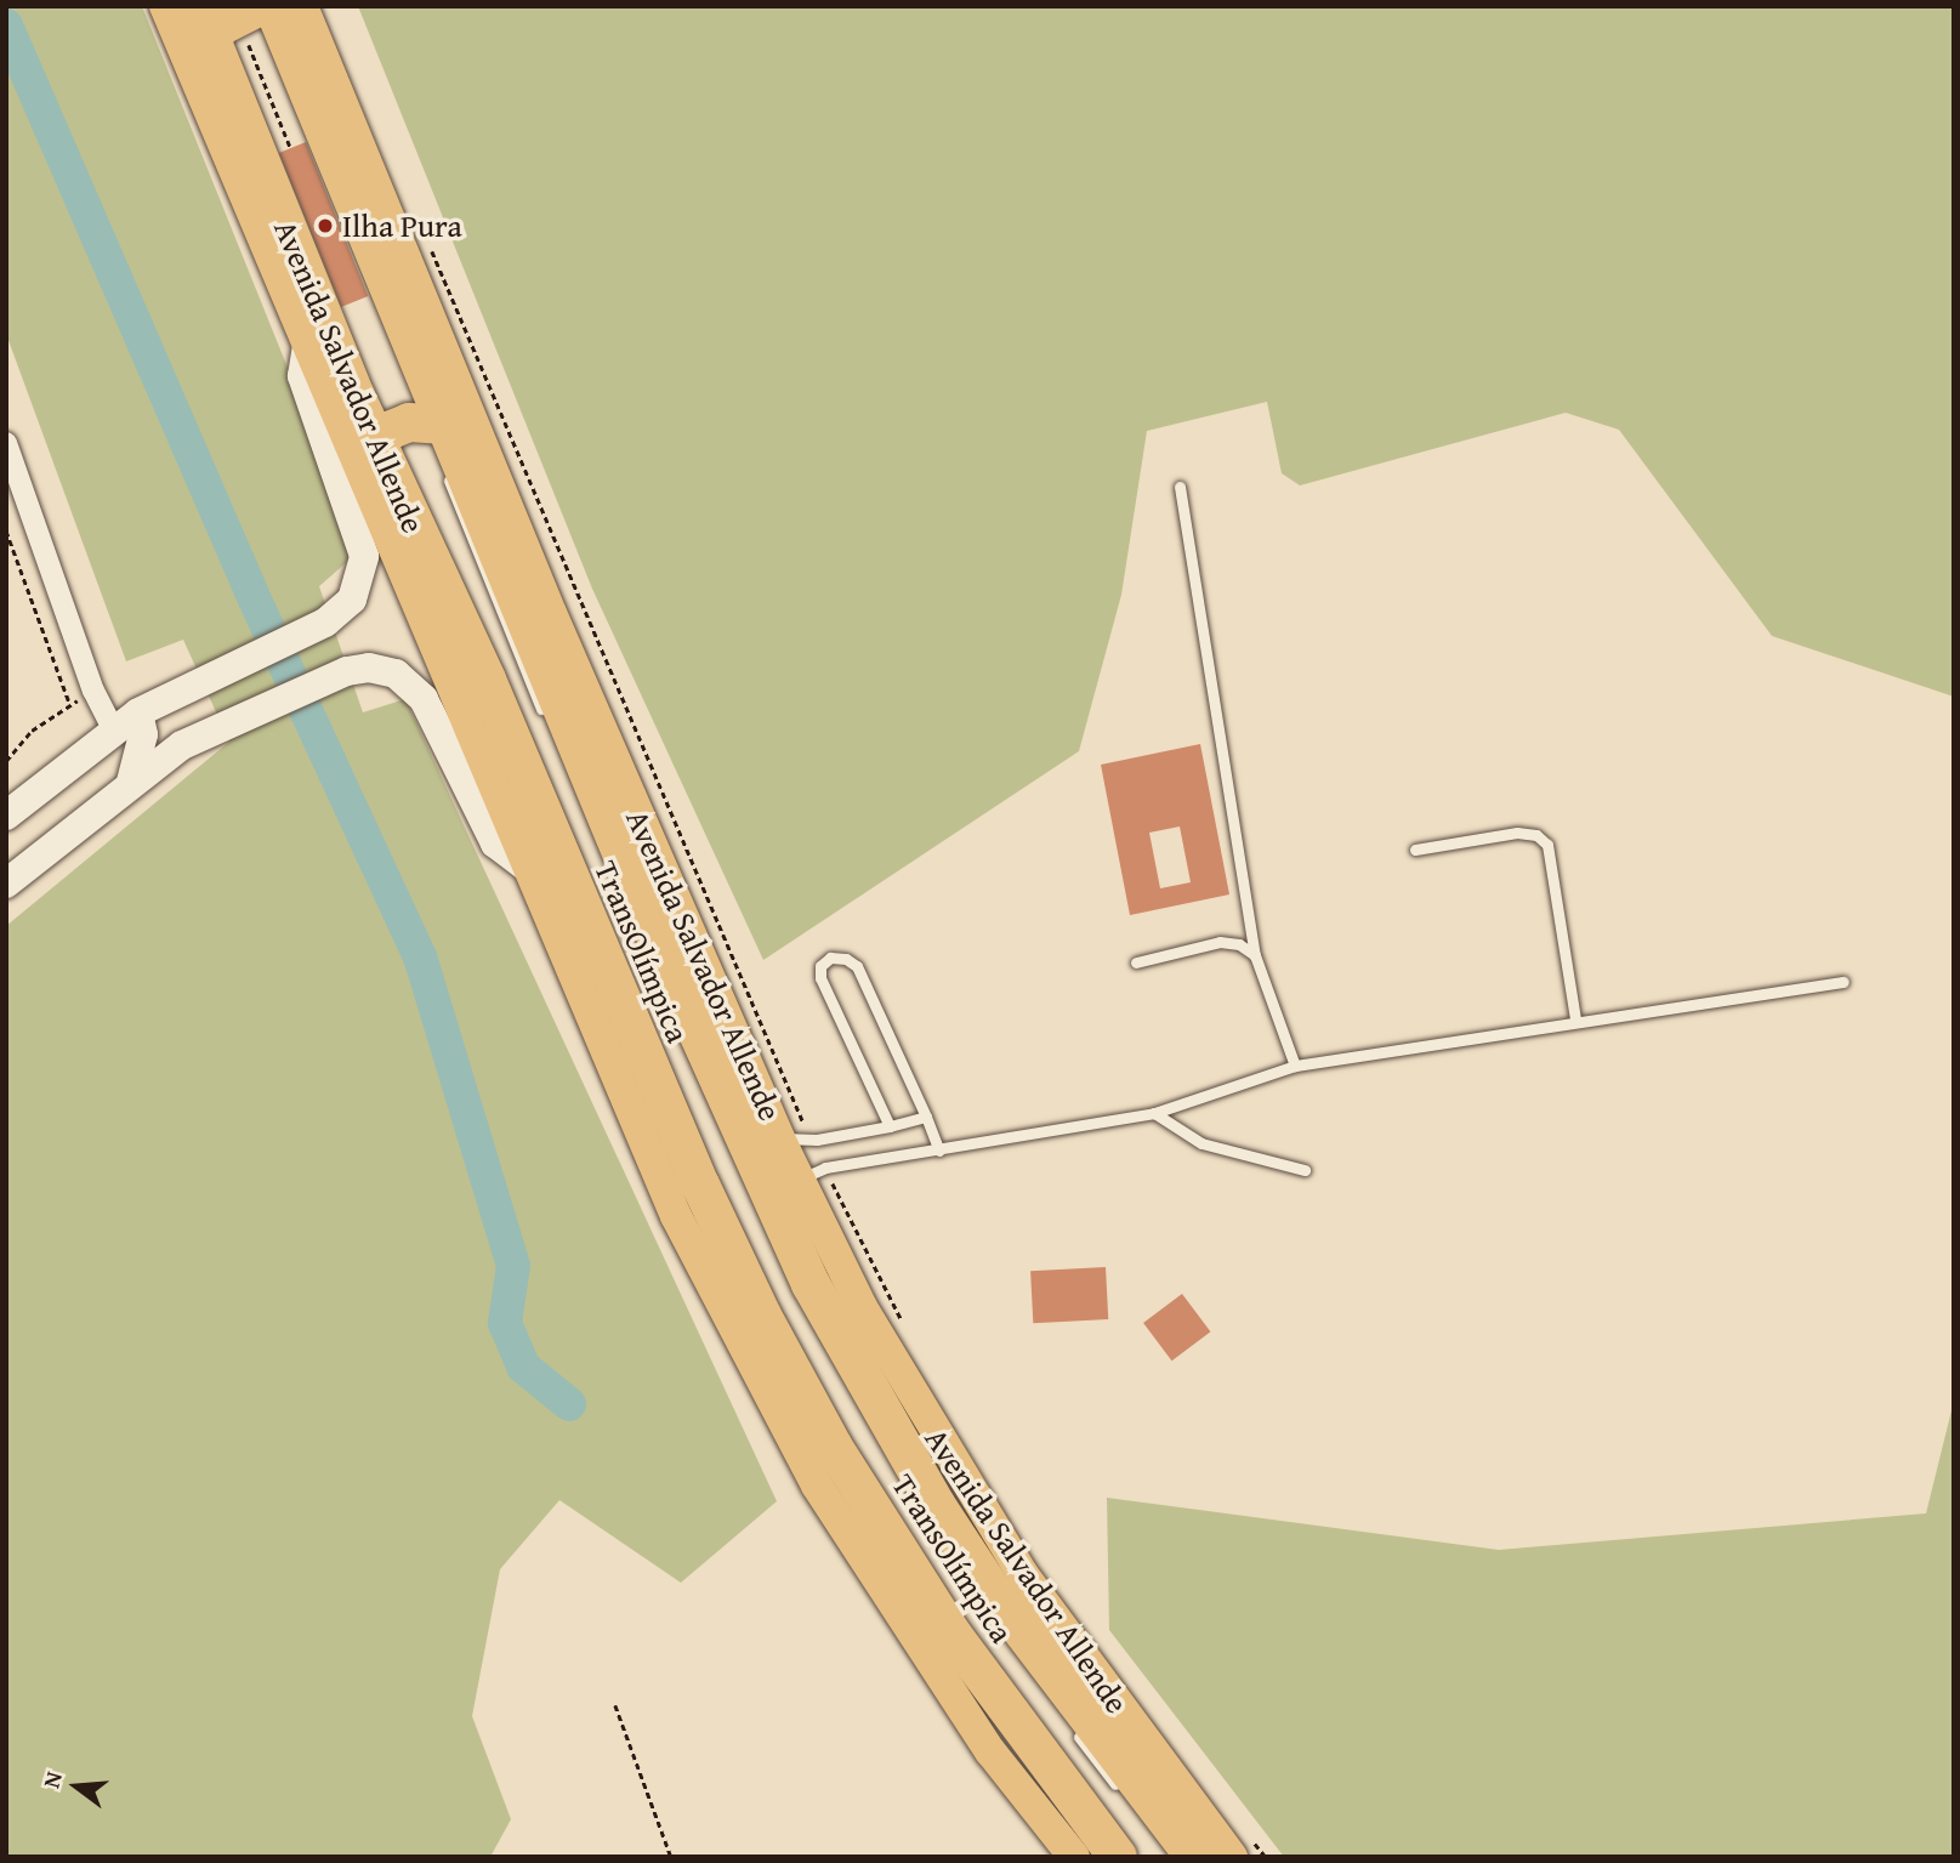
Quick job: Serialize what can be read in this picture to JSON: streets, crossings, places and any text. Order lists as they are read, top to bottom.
{
  "streets": {
    "highway": ["Avenida Salvador Allende"],
    "lane": ["TransOlímpica"]
  },
  "places": ["Ilha Pura"],
  "north": "left"
}
